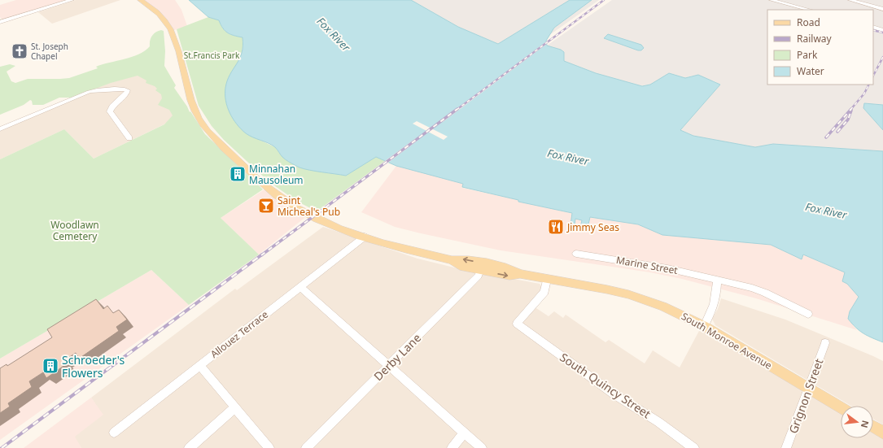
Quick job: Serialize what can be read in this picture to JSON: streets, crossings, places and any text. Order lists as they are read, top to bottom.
{
  "streets": {
    "main road": ["South Monroe Avenue"],
    "street": [
      "Marine Street",
      "Allouez Terrace",
      "Derby Lane",
      "South Quincy Street",
      "Grignon Street"
    ]
  },
  "crossings": [
    ["Allouez Terrace", "South Monroe Avenue"],
    ["South Monroe Avenue", "Derby Lane"],
    ["South Monroe Avenue", "South Quincy Street"],
    ["South Monroe Avenue", "Grignon Street"]
  ],
  "water": ["Fox River"],
  "parks": ["St.Francis Park", "Woodlawn Cemetery"],
  "places": {
    "church": ["St. Joseph Chapel"],
    "building": ["Minnahan Mausoleum", "Schroeder's Flowers"],
    "bar": ["Saint Micheal's Pub"],
    "restaurant": ["Jimmy Seas"]
  },
  "legend": [
    "Road",
    "Railway",
    "Park",
    "Water"
  ],
  "north": "right"
}
